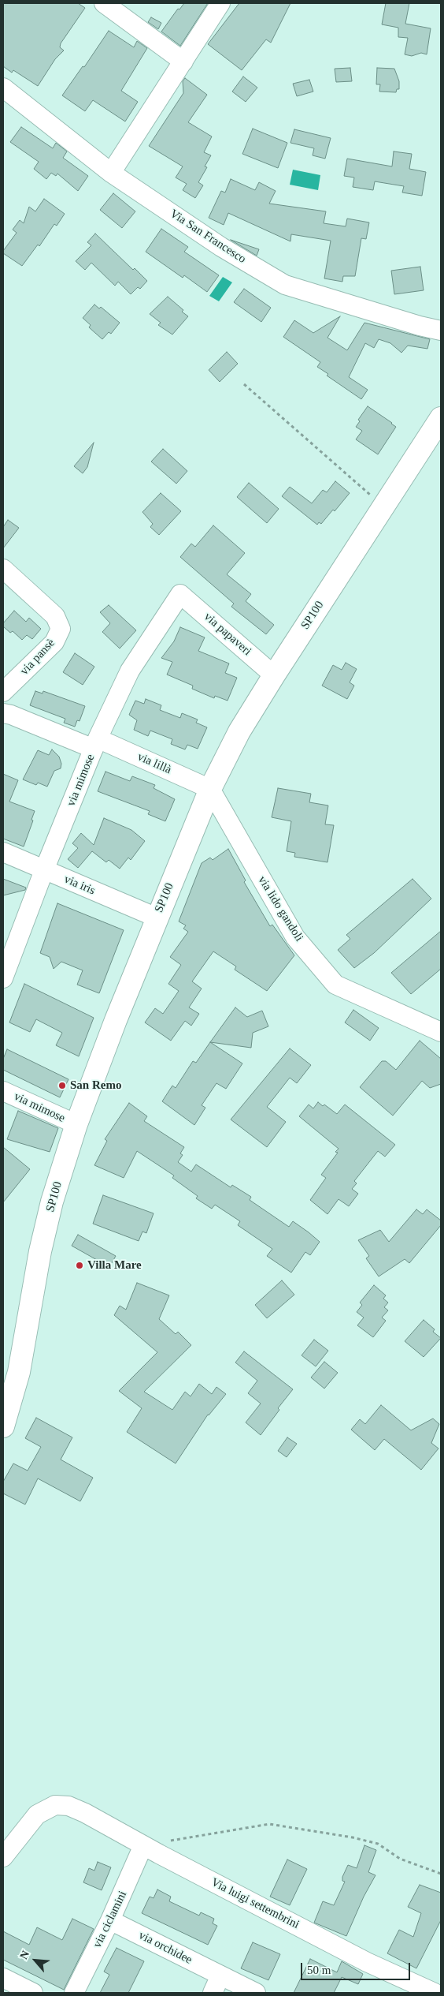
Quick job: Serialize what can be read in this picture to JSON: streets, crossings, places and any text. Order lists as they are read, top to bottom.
{
  "streets": {
    "main road": ["SP100"],
    "street": [
      "Via San Francesco",
      "via papaveri",
      "via pansè",
      "via lillà",
      "via mimose",
      "via iris",
      "via lido gandoli",
      "Via luigi settembrini",
      "via ciclamini",
      "via orchidee"
    ]
  },
  "crossings": [
    ["SP100", "via papaveri"],
    ["SP100", "via lillà"],
    ["SP100", "via mimose"],
    ["SP100", "via iris"],
    ["SP100", "via lido gandoli"],
    ["via papaveri", "via mimose"],
    ["via lillà", "via mimose"],
    ["via lillà", "via lido gandoli"],
    ["via mimose", "via iris"],
    ["Via luigi settembrini", "via ciclamini"],
    ["via ciclamini", "via orchidee"]
  ],
  "places": ["San Remo", "Villa Mare"],
  "scale_bar": "50 m",
  "north": "top left"
}
